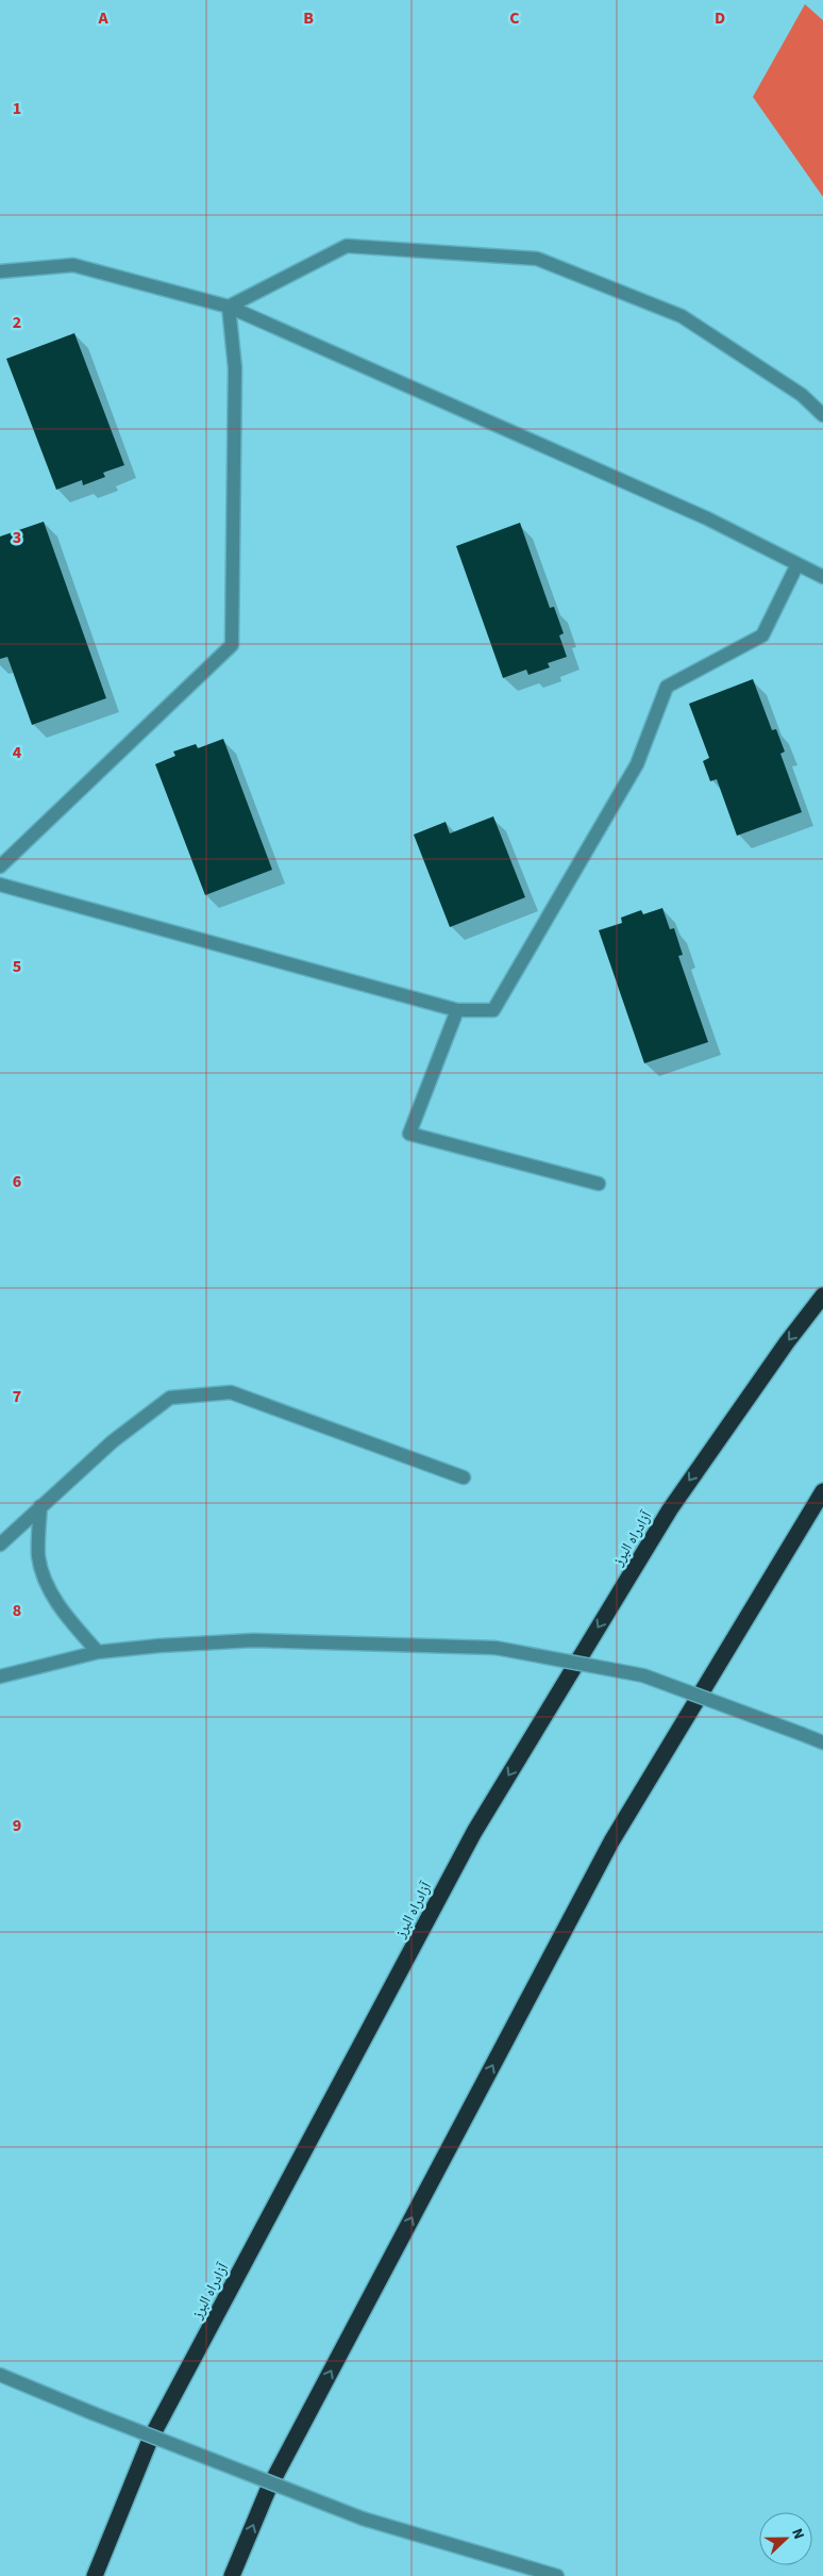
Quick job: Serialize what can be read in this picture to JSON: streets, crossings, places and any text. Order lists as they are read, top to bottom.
{
  "streets": {
    "highway": ["آزادراه البرز"]
  },
  "north": "right",
  "grid": {
    "columns": [
      "A",
      "B",
      "C",
      "D"
    ],
    "rows": [
      "1",
      "2",
      "3",
      "4",
      "5",
      "6",
      "7",
      "8",
      "9"
    ]
  }
}
